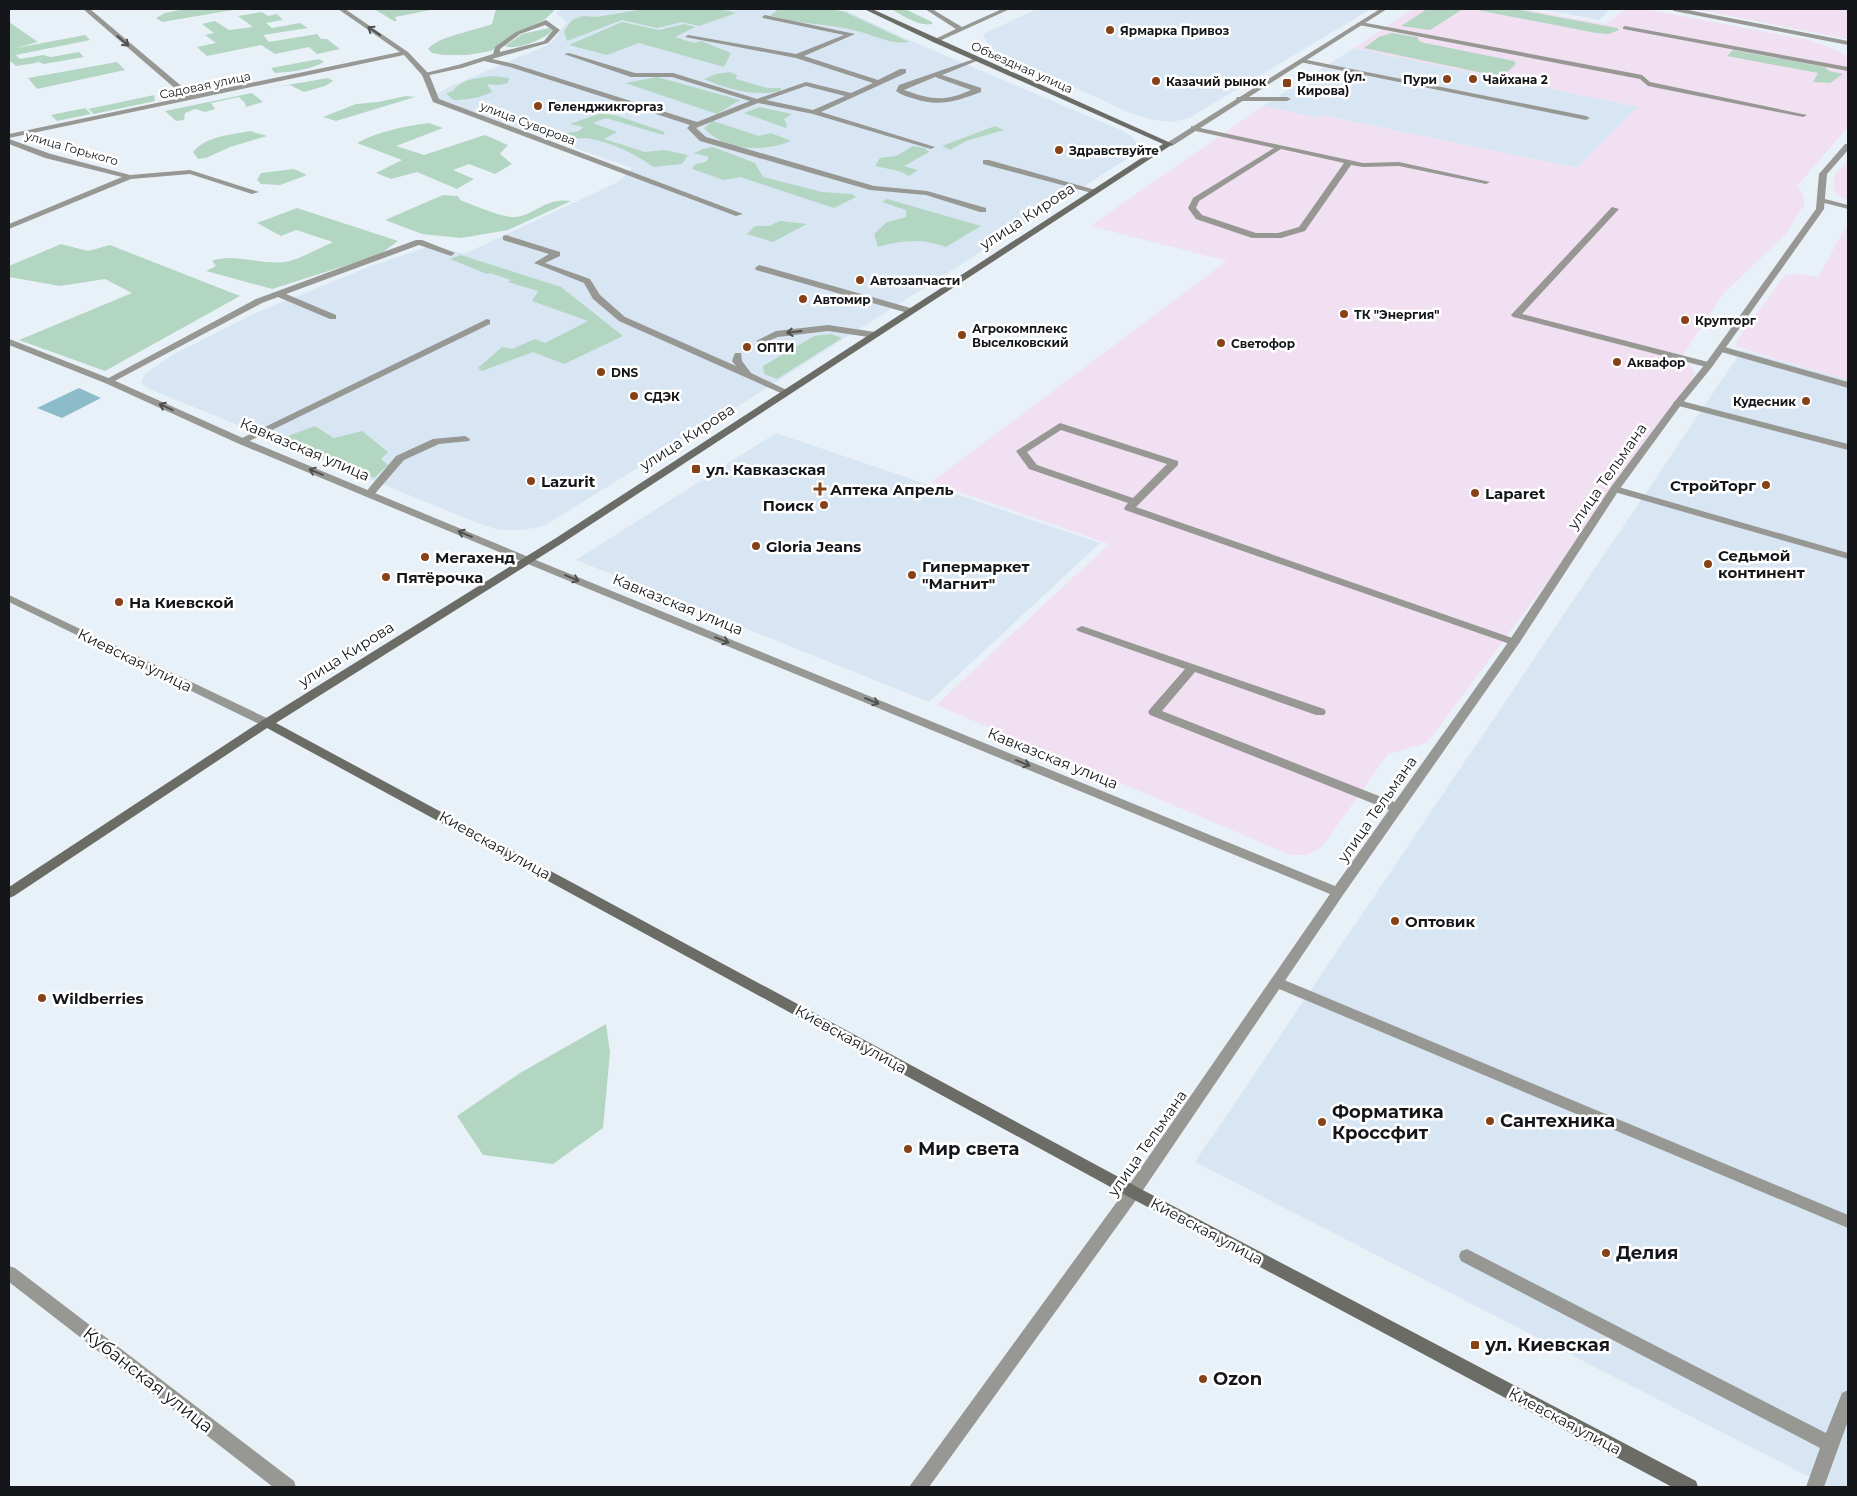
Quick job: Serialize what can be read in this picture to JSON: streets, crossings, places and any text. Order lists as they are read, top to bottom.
{
  "streets": {
    "main road": ["Объездная улица", "улица Кирова", "Киевская улица"],
    "street": [
      "Садовая улица",
      "улица Суворова",
      "улица Горького",
      "Кавказская улица",
      "улица Тельмана",
      "Кубанская улица"
    ]
  },
  "crossings": [
    ["Объездная улица", "улица Кирова"],
    ["Садовая улица", "улица Суворова"],
    ["улица Кирова", "Кавказская улица"],
    ["улица Кирова", "Киевская улица"],
    ["Кавказская улица", "улица Тельмана"],
    ["улица Тельмана", "Киевская улица"]
  ],
  "places": {
    "other": [
      "Ярмарка Привоз",
      "Пури",
      "Чайхана 2",
      "Казачий рынок",
      "Геленджикгоргаз",
      "Здравствуйте",
      "Автозапчасти",
      "Автомир",
      "ТК \"Энергия\"",
      "Крупторг",
      "Агрокомплекс Выселковский",
      "Светофор",
      "ОПТИ",
      "Аквафор",
      "DNS",
      "СДЭК",
      "Кудесник",
      "Lazurit",
      "СтройТорг",
      "Laparet",
      "Поиск",
      "Gloria Jeans",
      "Мегахенд",
      "Седьмой континент",
      "Гипермаркет \"Магнит\"",
      "Пятёрочка",
      "На Киевской",
      "Оптовик",
      "Wildberries",
      "Сантехника",
      "Форматика Кроссфит",
      "Мир света",
      "Делия",
      "Ozon"
    ],
    "transit": ["Рынок (ул. Кирова)", "ул. Кавказская", "ул. Киевская"],
    "health": ["Аптека Апрель"]
  }
}
